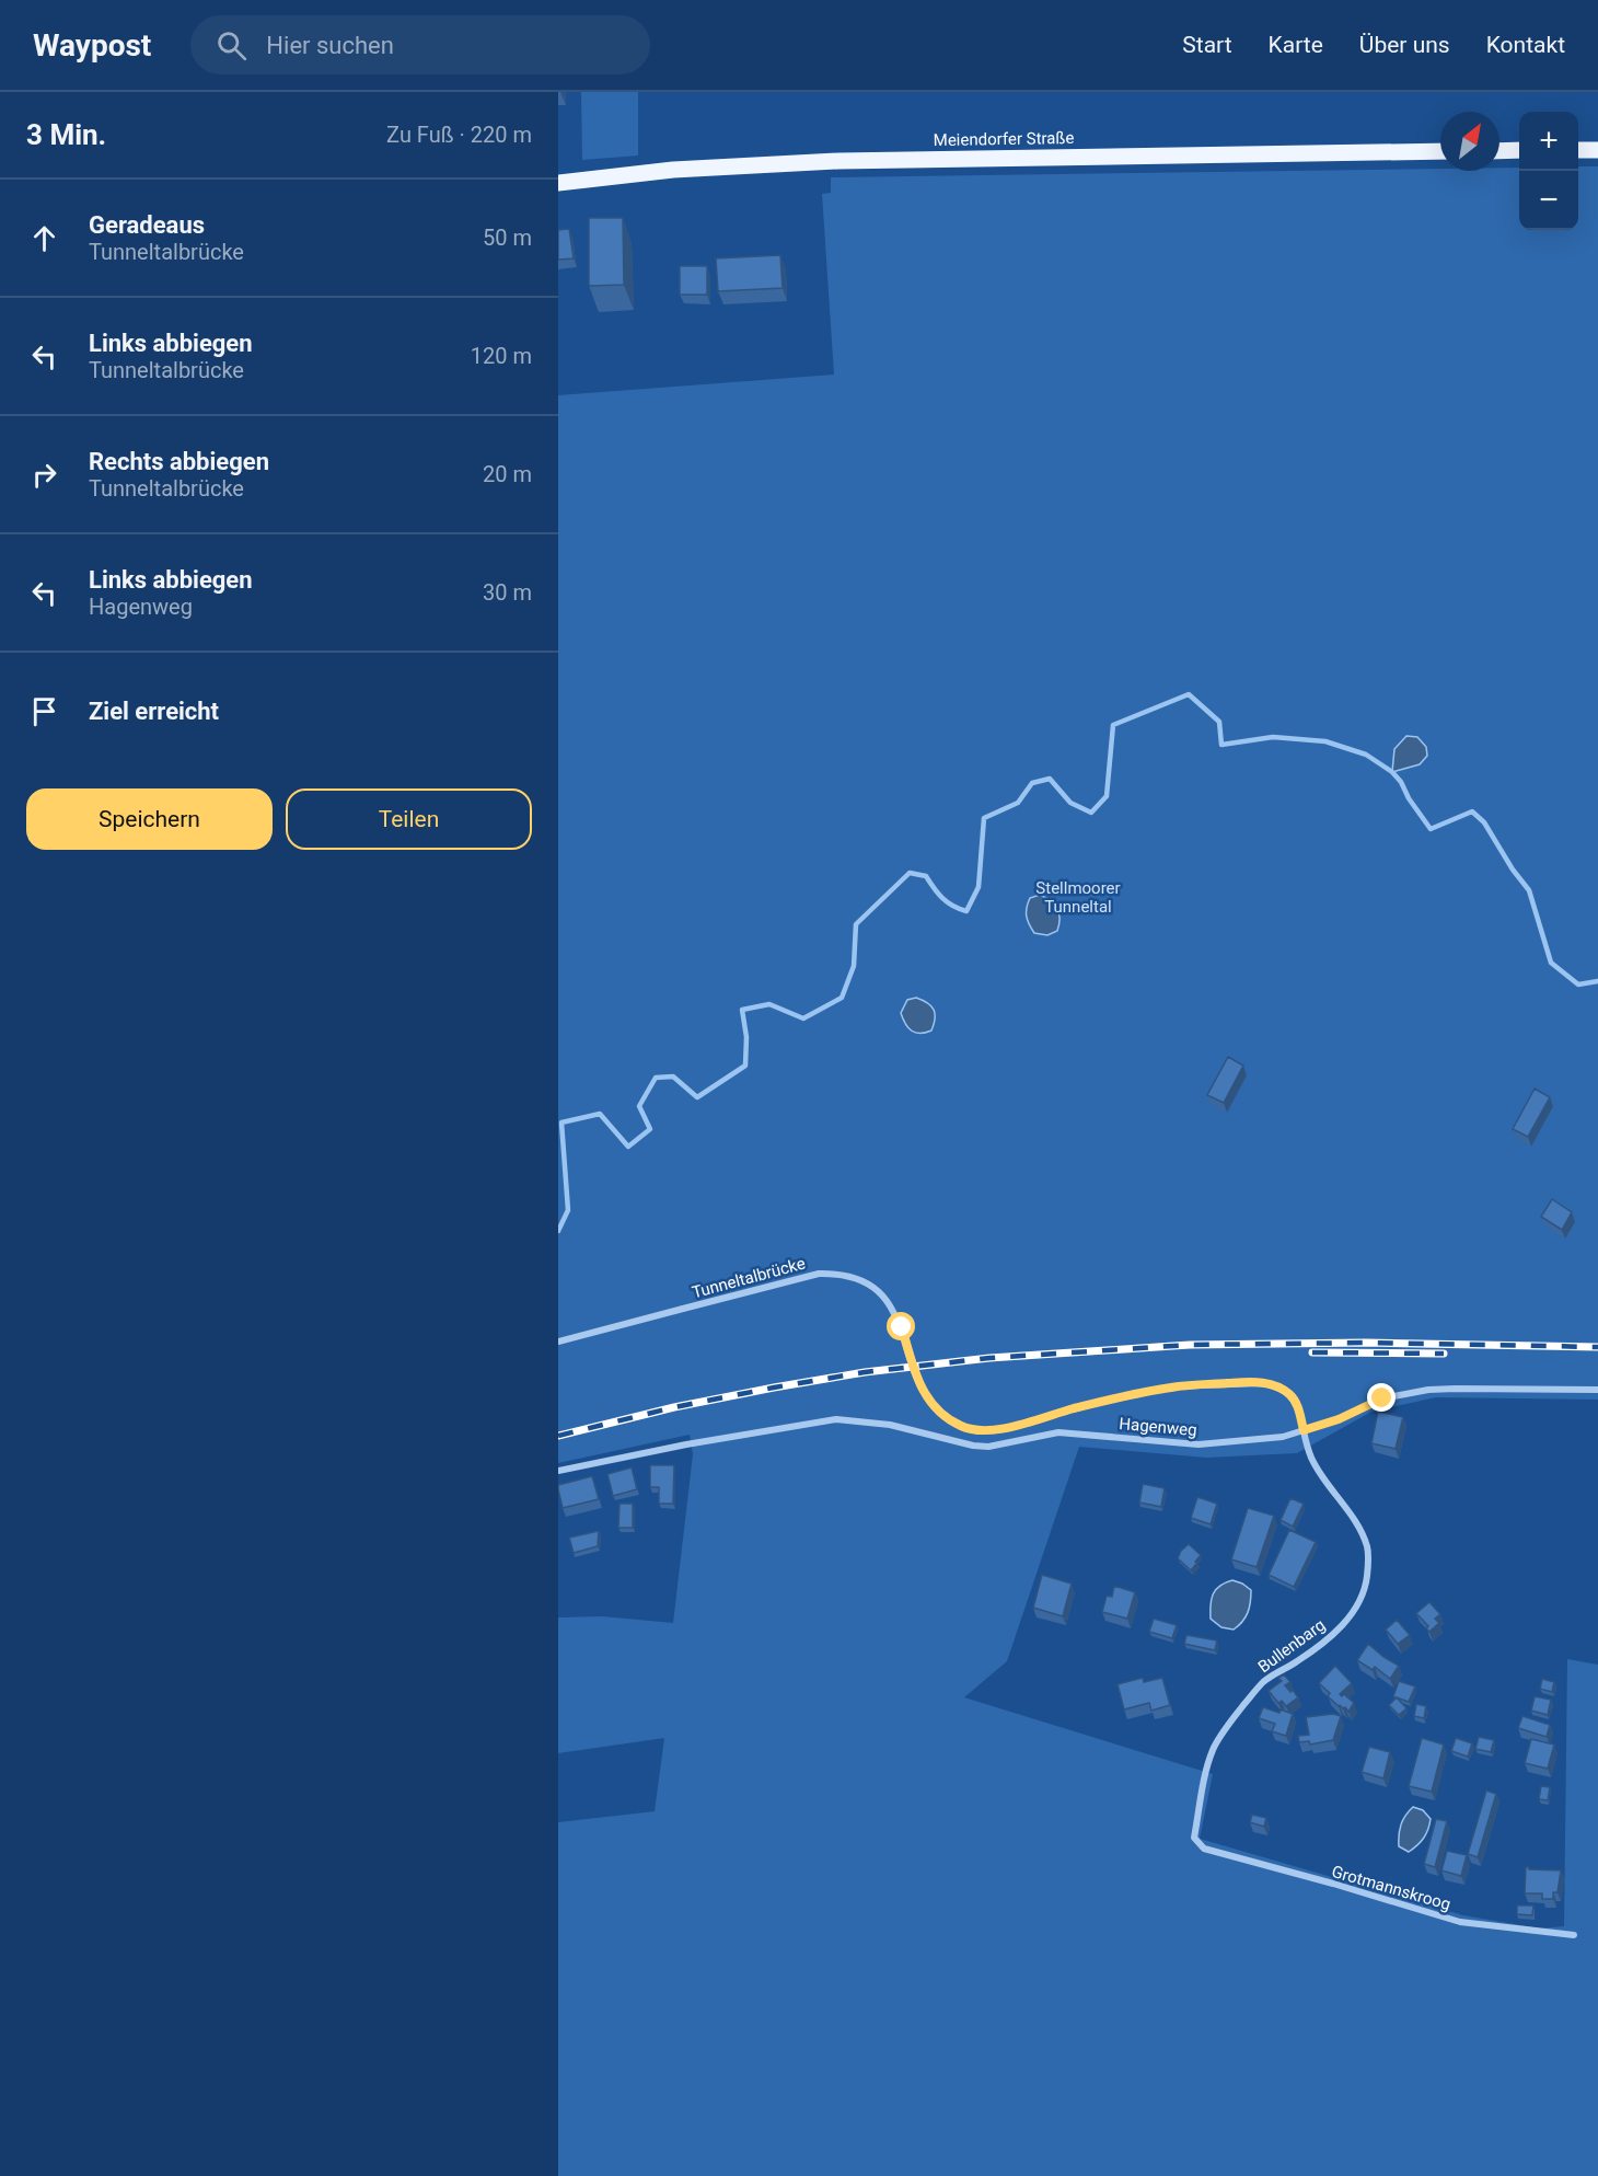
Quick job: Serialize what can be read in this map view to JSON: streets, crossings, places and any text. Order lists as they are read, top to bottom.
{
  "streets": {
    "main road": ["Meiendorfer Straße"],
    "street": [
      "Tunneltalbrücke",
      "Hagenweg",
      "Bullenbarg",
      "Grotmannskroog"
    ]
  },
  "crossings": [
    ["Tunneltalbrücke", "Hagenweg"],
    ["Tunneltalbrücke", "Bullenbarg"],
    ["Hagenweg", "Bullenbarg"],
    ["Bullenbarg", "Grotmannskroog"]
  ],
  "parks": ["Stellmoorer Tunneltal"],
  "north": "top right",
  "page": {
    "header": "Waypost",
    "search": "Hier suchen",
    "nav": [
      "Start",
      "Karte",
      "Über uns",
      "Kontakt"
    ],
    "heading": ["3 Min.", "Zu Fuß · 220 m"],
    "map_buttons": ["+", "−"],
    "list": [
      ["Geradeaus", "Tunneltalbrücke", "50 m"],
      ["Links abbiegen", "Tunneltalbrücke", "120 m"],
      ["Rechts abbiegen", "Tunneltalbrücke", "20 m"],
      ["Links abbiegen", "Hagenweg", "30 m"],
      "Ziel erreicht"
    ],
    "buttons": ["Speichern", "Teilen"]
  }
}
